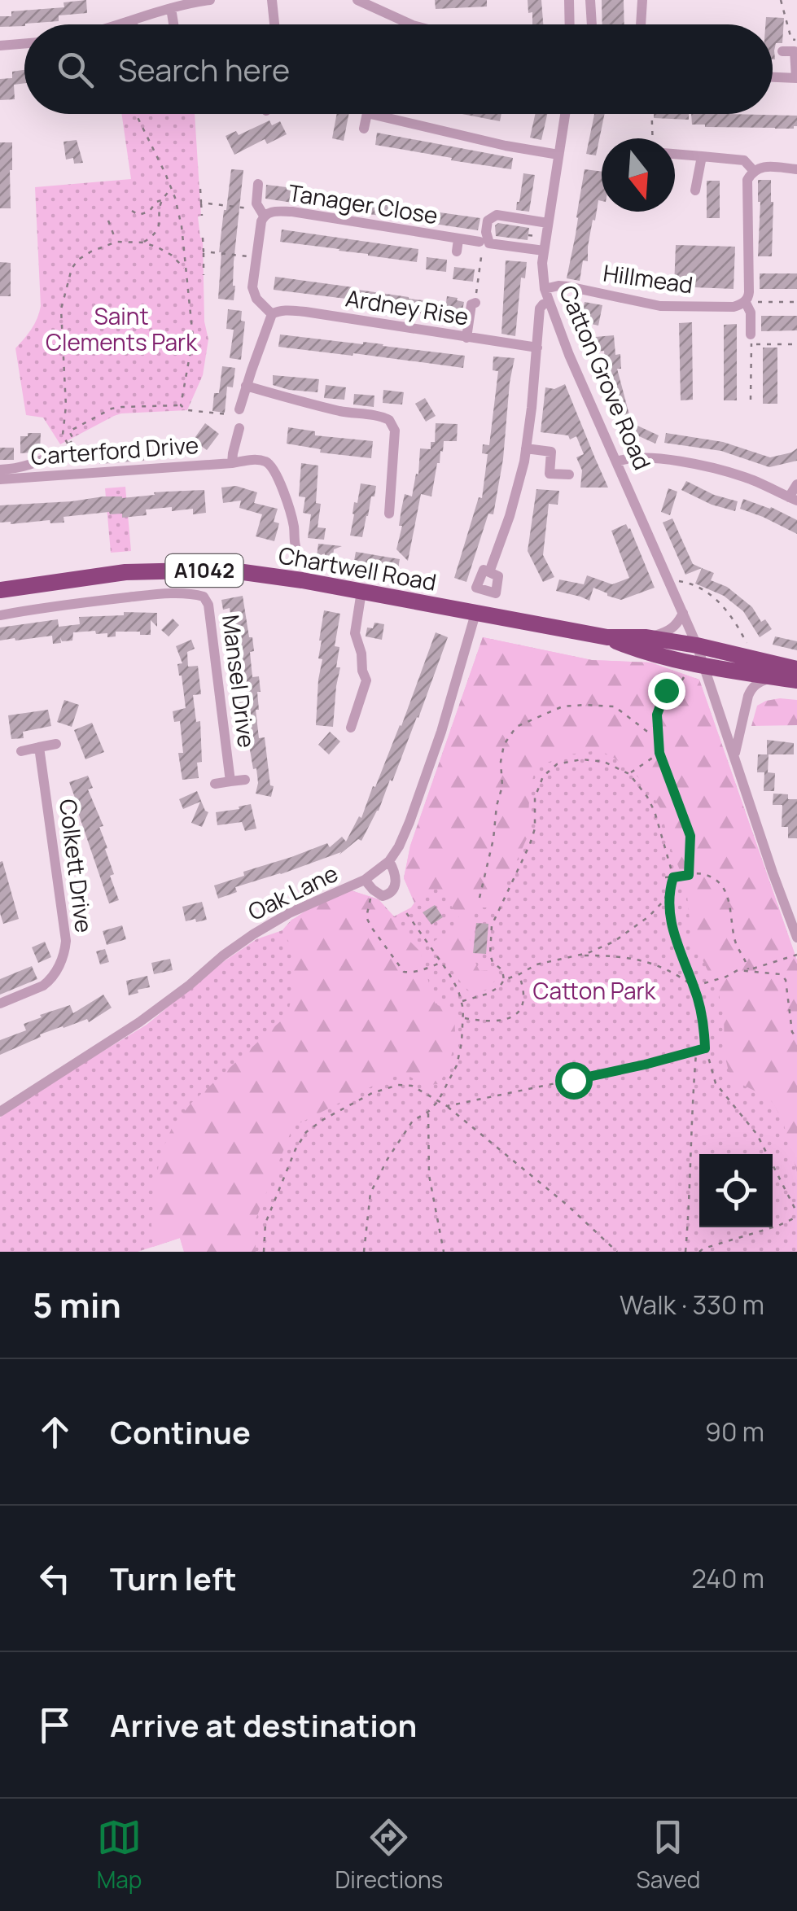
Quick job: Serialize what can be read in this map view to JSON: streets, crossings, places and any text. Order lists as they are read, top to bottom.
{
  "streets": {
    "highway": ["Chartwell Road", "A1042"],
    "street": [
      "Tanager Close",
      "Hillmead",
      "Ardney Rise",
      "Catton Grove Road",
      "Carterford Drive",
      "Mansel Drive",
      "Colkett Drive",
      "Oak Lane"
    ]
  },
  "crossings": [
    ["Tanager Close", "Ardney Rise"],
    ["Hillmead", "Catton Grove Road"],
    ["Catton Grove Road", "Chartwell Road"],
    ["Catton Grove Road", "A1042"],
    ["Chartwell Road", "A1042"],
    ["Chartwell Road", "Oak Lane"]
  ],
  "parks": ["Saint Clements Park", "Catton Park"],
  "north": "bottom",
  "page": {
    "search": "Search here",
    "heading": ["5 min", "Walk · 330 m"],
    "list": [
      ["Continue", "90 m"],
      ["Turn left", "240 m"],
      "Arrive at destination"
    ],
    "nav": ["Map", "Directions", "Saved"]
  }
}
